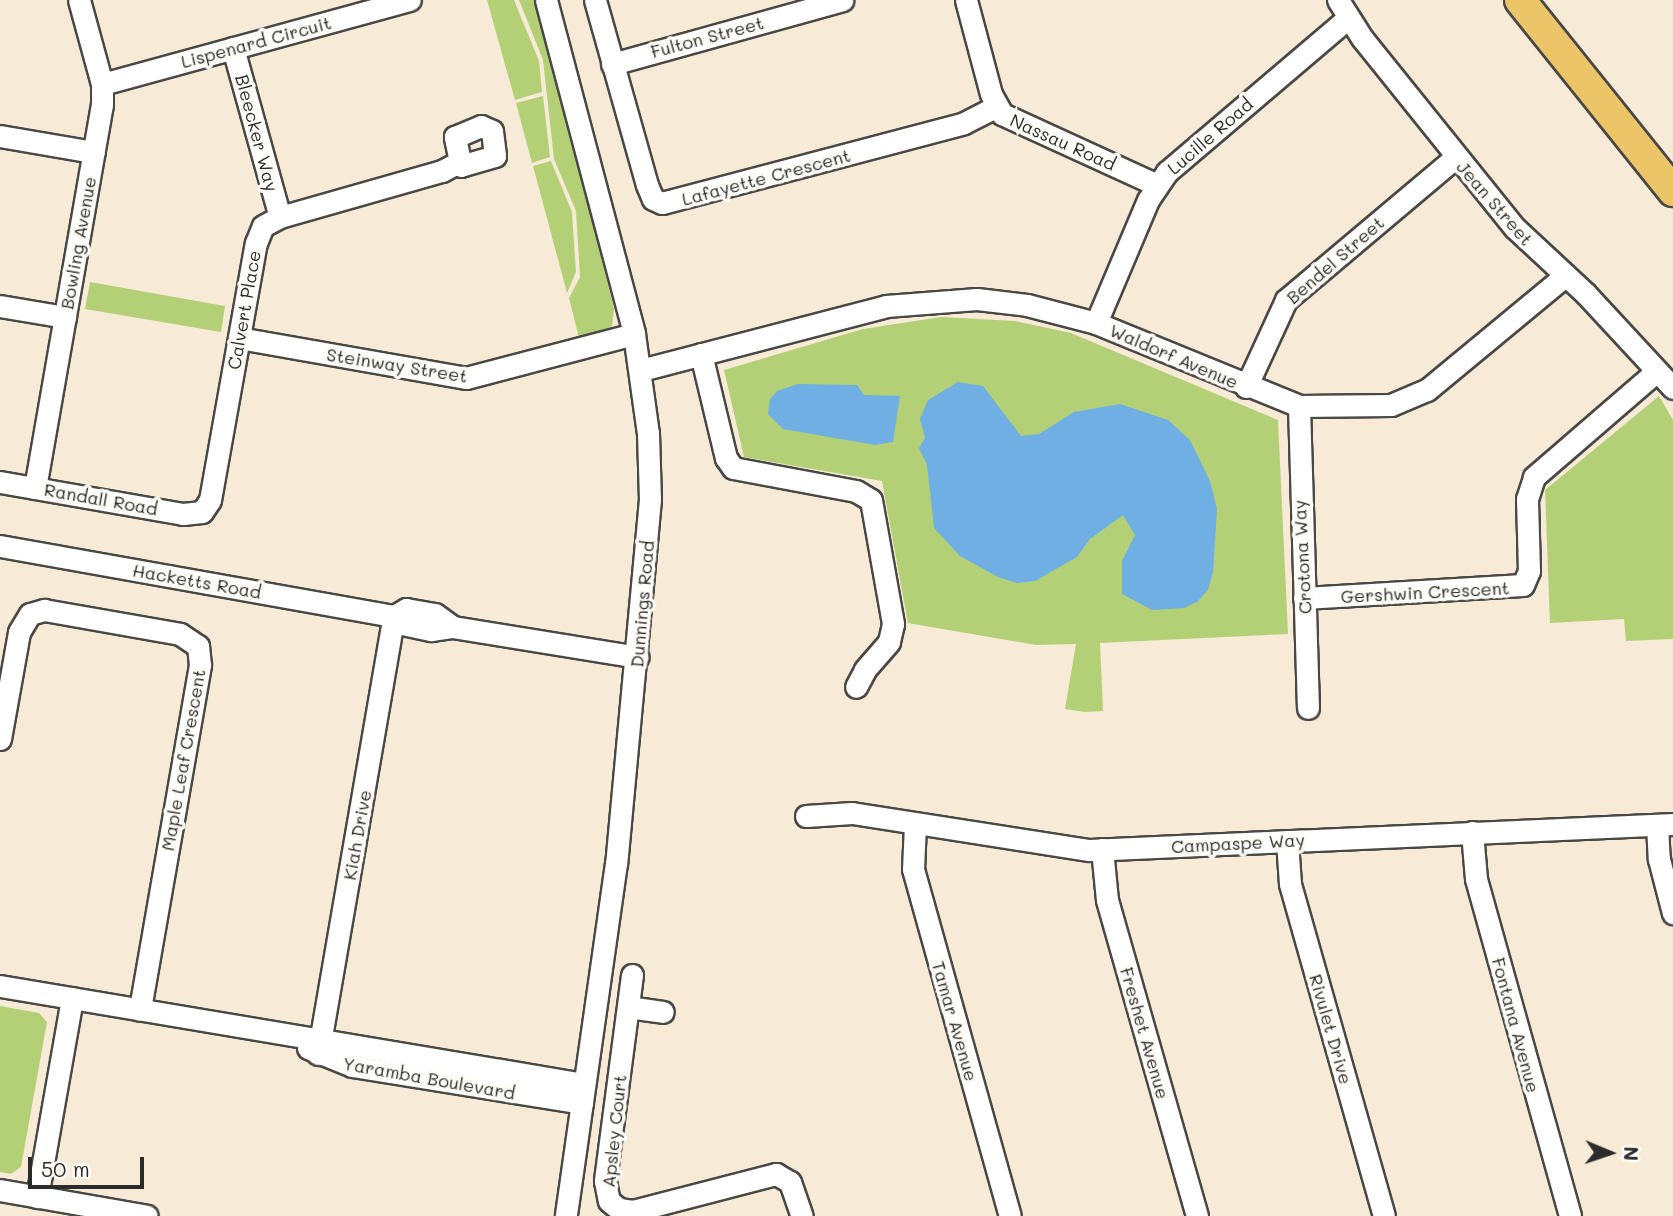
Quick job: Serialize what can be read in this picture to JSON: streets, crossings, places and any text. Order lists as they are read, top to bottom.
{
  "streets": {
    "street": [
      "Fulton Street",
      "Lispenard Circuit",
      "Bleecker Way",
      "Lucille Road",
      "Nassau Road",
      "Lafayette Crescent",
      "Jean Street",
      "Bowling Avenue",
      "Bendel Street",
      "Calvert Place",
      "Waldorf Avenue",
      "Steinway Street",
      "Randall Road",
      "Crotona Way",
      "Hacketts Road",
      "Gershwin Crescent",
      "Dunnings Road",
      "Maple Leaf Crescent",
      "Kiah Drive",
      "Campaspe Way",
      "Tamar Avenue",
      "Fontana Avenue",
      "Rivulet Drive",
      "Freshet Avenue",
      "Yaramba Boulevard",
      "Apsley Court"
    ]
  },
  "crossings": [
    ["Fulton Street", "Lafayette Crescent"],
    ["Lispenard Circuit", "Bleecker Way"],
    ["Lispenard Circuit", "Bowling Avenue"],
    ["Bleecker Way", "Calvert Place"],
    ["Lucille Road", "Nassau Road"],
    ["Lucille Road", "Jean Street"],
    ["Lucille Road", "Waldorf Avenue"],
    ["Nassau Road", "Lafayette Crescent"],
    ["Jean Street", "Bendel Street"],
    ["Jean Street", "Waldorf Avenue"],
    ["Jean Street", "Gershwin Crescent"],
    ["Bowling Avenue", "Randall Road"],
    ["Bendel Street", "Waldorf Avenue"],
    ["Calvert Place", "Steinway Street"],
    ["Calvert Place", "Randall Road"],
    ["Waldorf Avenue", "Crotona Way"],
    ["Waldorf Avenue", "Dunnings Road"],
    ["Steinway Street", "Dunnings Road"],
    ["Crotona Way", "Gershwin Crescent"],
    ["Hacketts Road", "Dunnings Road"],
    ["Hacketts Road", "Kiah Drive"],
    ["Dunnings Road", "Yaramba Boulevard"],
    ["Maple Leaf Crescent", "Yaramba Boulevard"],
    ["Kiah Drive", "Yaramba Boulevard"],
    ["Campaspe Way", "Tamar Avenue"],
    ["Campaspe Way", "Fontana Avenue"],
    ["Campaspe Way", "Rivulet Drive"],
    ["Campaspe Way", "Freshet Avenue"]
  ],
  "scale_bar": "50 m",
  "north": "right"
}
